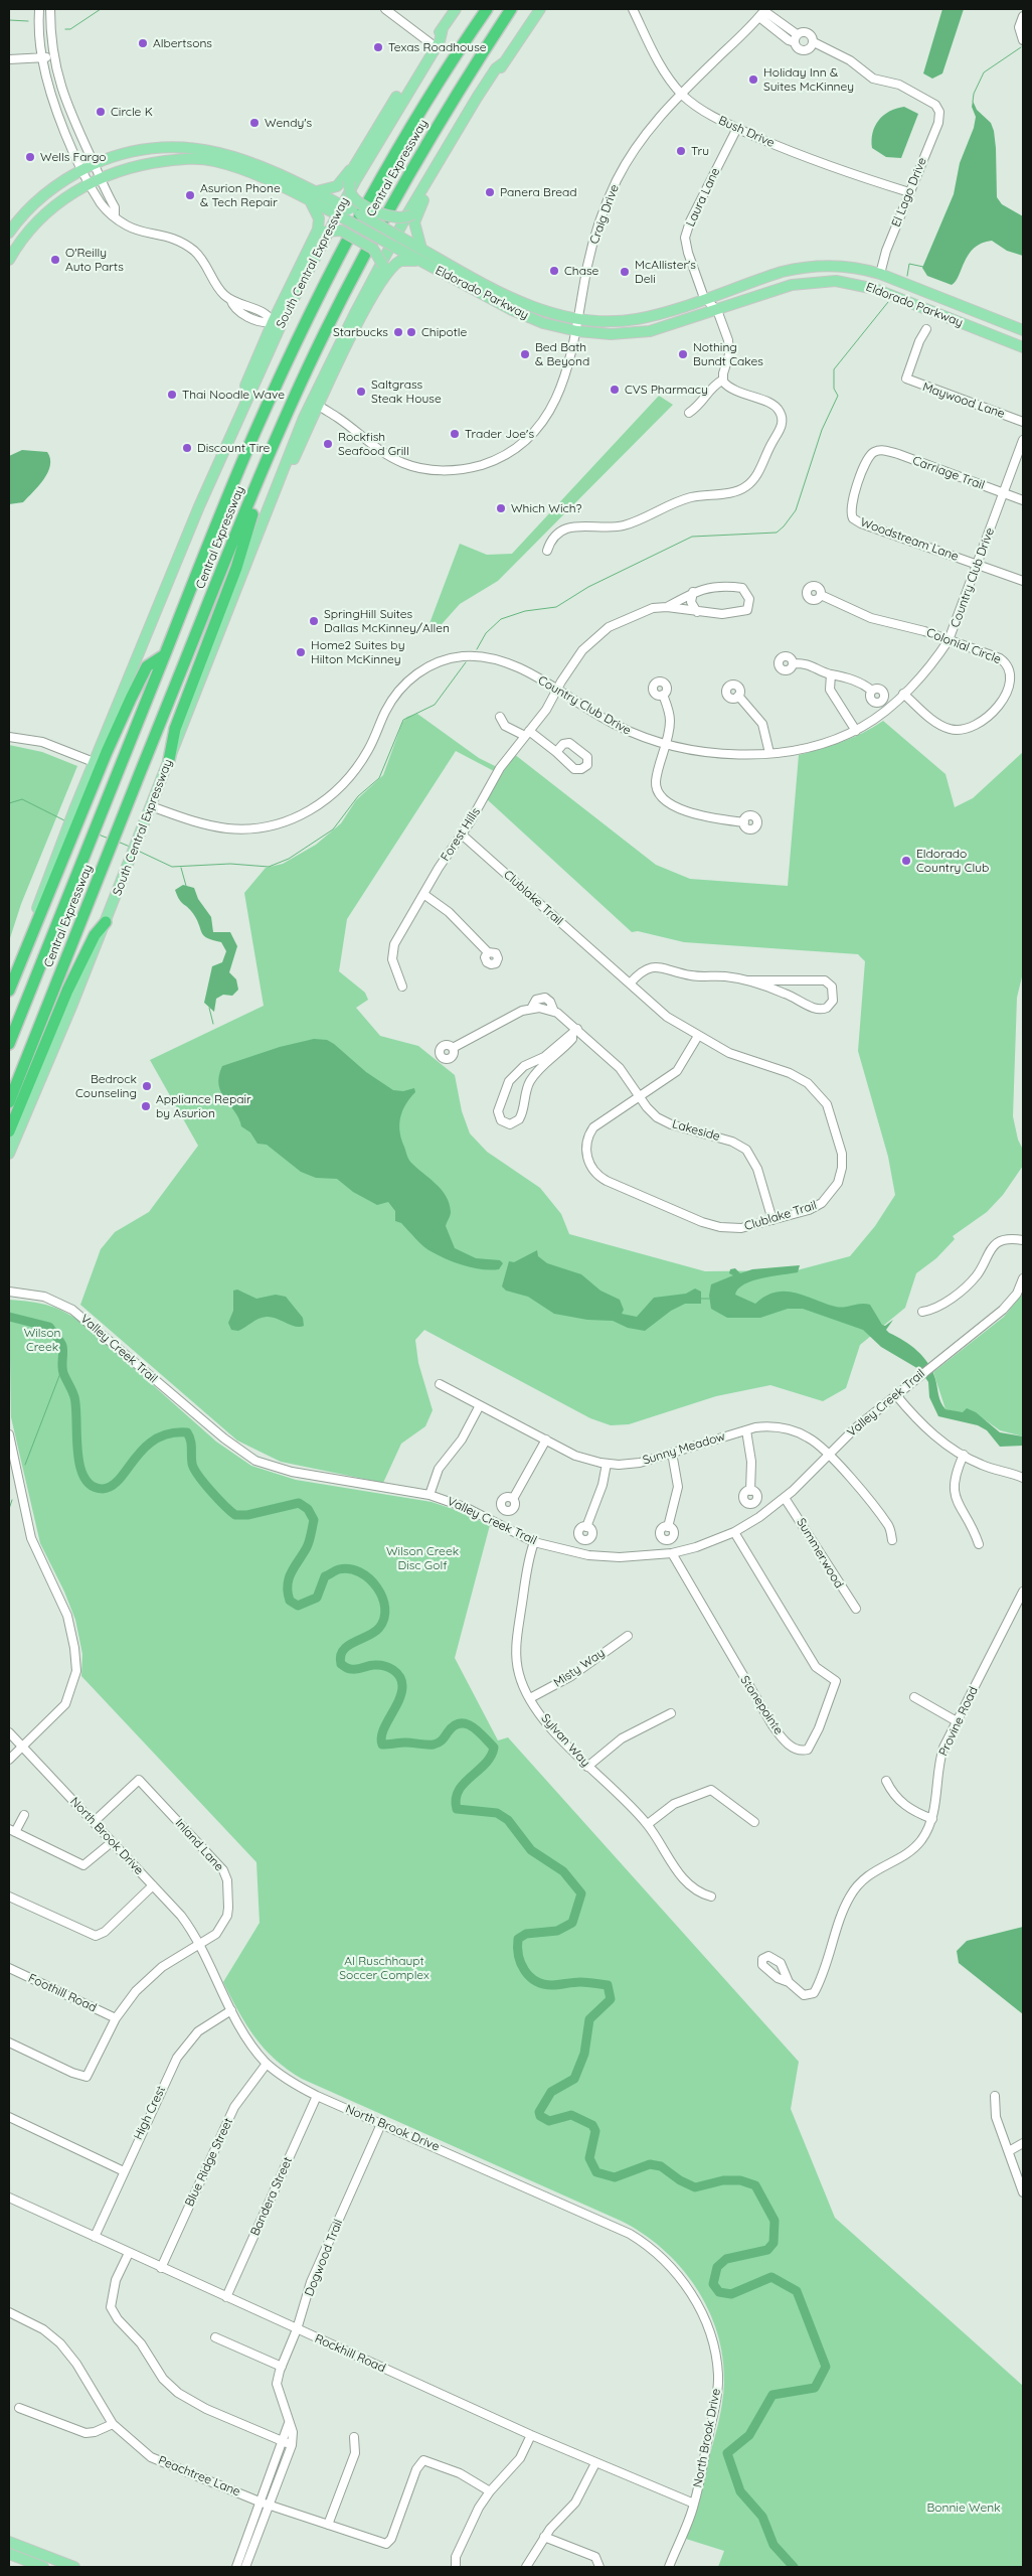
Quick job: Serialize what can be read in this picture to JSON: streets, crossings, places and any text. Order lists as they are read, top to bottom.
{
  "streets": {
    "highway": ["Central Expressway"],
    "main road": ["South Central Expressway", "Eldorado Parkway"],
    "street": [
      "Bush Drive",
      "El Lago Drive",
      "Laura Lane",
      "Craig Drive",
      "Maywood Lane",
      "Carriage Trail",
      "Woodstream Lane",
      "Country Club Drive",
      "Colonial Circle",
      "Forest Hills",
      "Clublake Trail",
      "Lakeside",
      "Valley Creek Trail",
      "Sunny Meadow",
      "Summerwood",
      "Misty Way",
      "Stonepointe",
      "Provine Road",
      "Sylvan Way",
      "North Brook Drive",
      "Inland Lane",
      "Foothill Road",
      "High Crest",
      "Blue Ridge Street",
      "Bandera Street",
      "Dogwood Trail",
      "Rockhill Road",
      "Peachtree Lane"
    ]
  },
  "crossings": [
    ["Bush Drive", "El Lago Drive"],
    ["Bush Drive", "Laura Lane"],
    ["Bush Drive", "Craig Drive"],
    ["El Lago Drive", "Eldorado Parkway"],
    ["Laura Lane", "Eldorado Parkway"],
    ["Craig Drive", "South Central Expressway"],
    ["Craig Drive", "Eldorado Parkway"],
    ["South Central Expressway", "Country Club Drive"],
    ["Carriage Trail", "Woodstream Lane"],
    ["Carriage Trail", "Country Club Drive"],
    ["Woodstream Lane", "Country Club Drive"],
    ["Country Club Drive", "Colonial Circle"],
    ["Country Club Drive", "Forest Hills"],
    ["Forest Hills", "Clublake Trail"],
    ["Clublake Trail", "Lakeside"],
    ["Valley Creek Trail", "Sunny Meadow"],
    ["Valley Creek Trail", "Summerwood"],
    ["Valley Creek Trail", "Stonepointe"],
    ["Valley Creek Trail", "Sylvan Way"],
    ["Misty Way", "Sylvan Way"],
    ["North Brook Drive", "Inland Lane"],
    ["North Brook Drive", "High Crest"],
    ["North Brook Drive", "Blue Ridge Street"],
    ["North Brook Drive", "Bandera Street"],
    ["North Brook Drive", "Dogwood Trail"],
    ["North Brook Drive", "Rockhill Road"],
    ["Inland Lane", "Foothill Road"],
    ["High Crest", "Rockhill Road"],
    ["Blue Ridge Street", "Rockhill Road"],
    ["Bandera Street", "Rockhill Road"],
    ["Dogwood Trail", "Rockhill Road"],
    ["Dogwood Trail", "Peachtree Lane"]
  ],
  "parks": [
    "Wilson Creek",
    "Wilson Creek Disc Golf",
    "Al Ruschhaupt Soccer Complex",
    "Bonnie Wenk"
  ],
  "places": [
    "Albertsons",
    "Texas Roadhouse",
    "Holiday Inn & Suites McKinney",
    "Circle K",
    "Wendy's",
    "Tru",
    "Wells Fargo",
    "Panera Bread",
    "Asurion Phone & Tech Repair",
    "O'Reilly Auto Parts",
    "Chase",
    "McAllister's Deli",
    "Starbucks",
    "Chipotle",
    "Bed Bath & Beyond",
    "Nothing Bundt Cakes",
    "CVS Pharmacy",
    "Saltgrass Steak House",
    "Thai Noodle Wave",
    "Trader Joe's",
    "Rockfish Seafood Grill",
    "Discount Tire",
    "Which Wich?",
    "SpringHill Suites Dallas McKinney/Allen",
    "Home2 Suites by Hilton McKinney",
    "Eldorado Country Club",
    "Bedrock Counseling",
    "Appliance Repair by Asurion"
  ]
}
